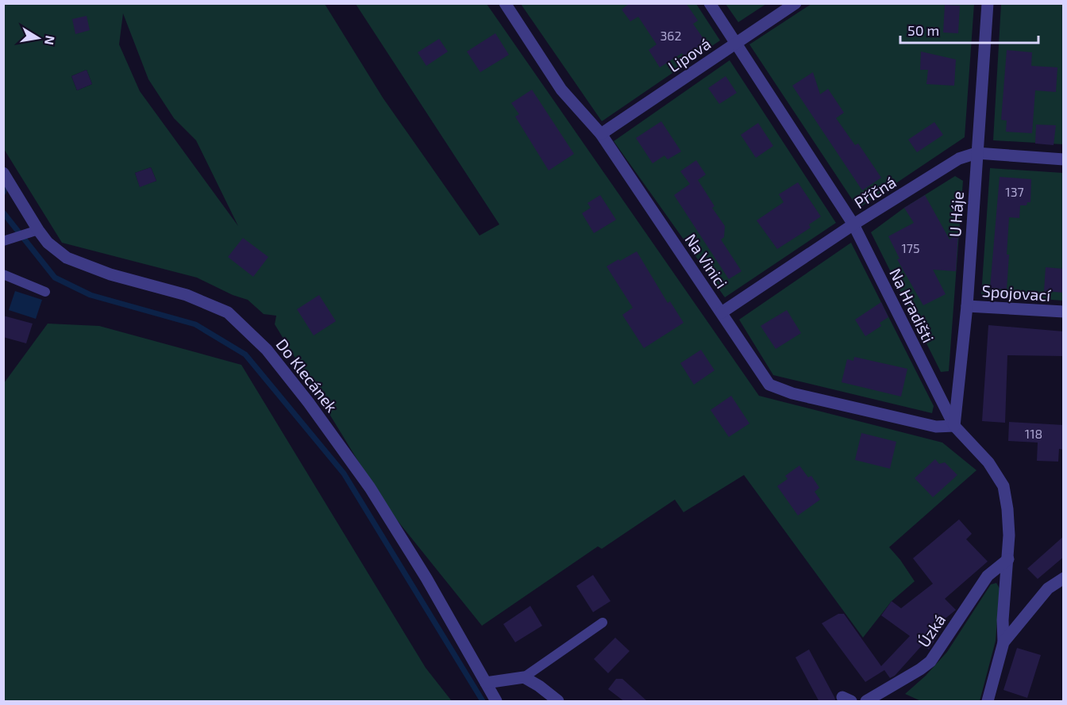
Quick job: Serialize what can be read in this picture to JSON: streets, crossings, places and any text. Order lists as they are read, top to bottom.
{
  "streets": {
    "street": [
      "Lipová",
      "Příčná",
      "U Háje",
      "Na Vinici",
      "Spojovací",
      "Na Hradišti",
      "Do Klecánek",
      "Úzká"
    ]
  },
  "crossings": [
    ["Lipová", "Na Vinici"],
    ["Lipová", "Na Hradišti"],
    ["Příčná", "U Háje"],
    ["Příčná", "Na Vinici"],
    ["Příčná", "Na Hradišti"],
    ["U Háje", "Na Vinici"],
    ["U Háje", "Spojovací"],
    ["U Háje", "Na Hradišti"],
    ["Na Vinici", "Na Hradišti"],
    ["Na Hradišti", "Úzká"]
  ],
  "house_numbers": [
    "362",
    "137",
    "175",
    "118"
  ],
  "scale_bar": "50 m",
  "north": "right"
}
